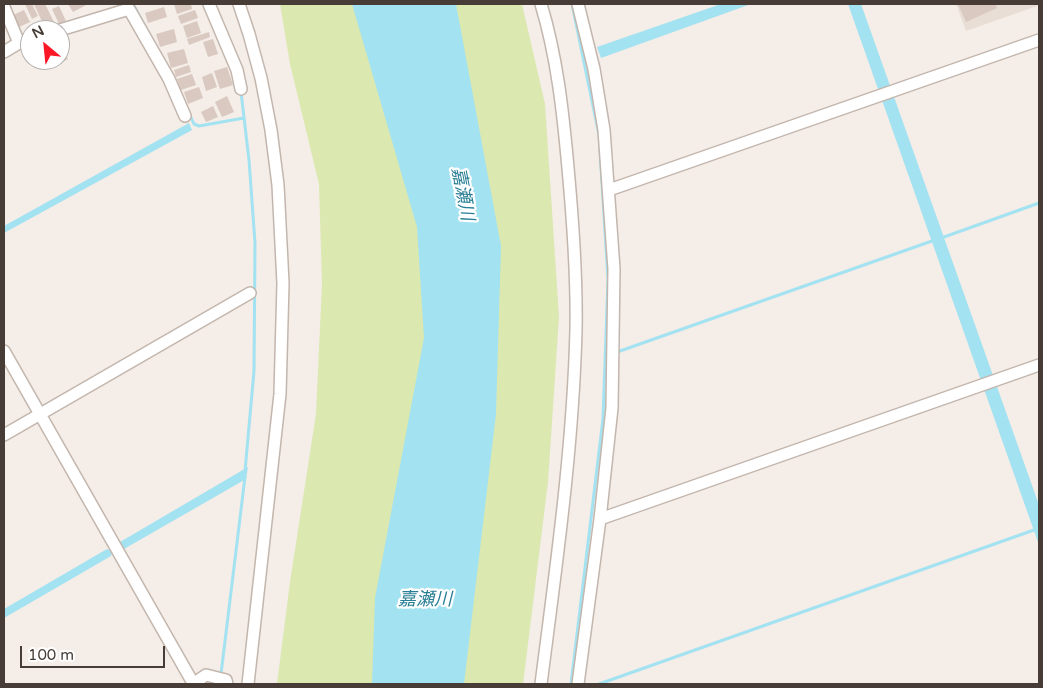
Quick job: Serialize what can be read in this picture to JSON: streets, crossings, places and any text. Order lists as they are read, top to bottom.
{
  "water": ["嘉瀬川"],
  "scale_bar": "100 m",
  "north": "top left"
}
